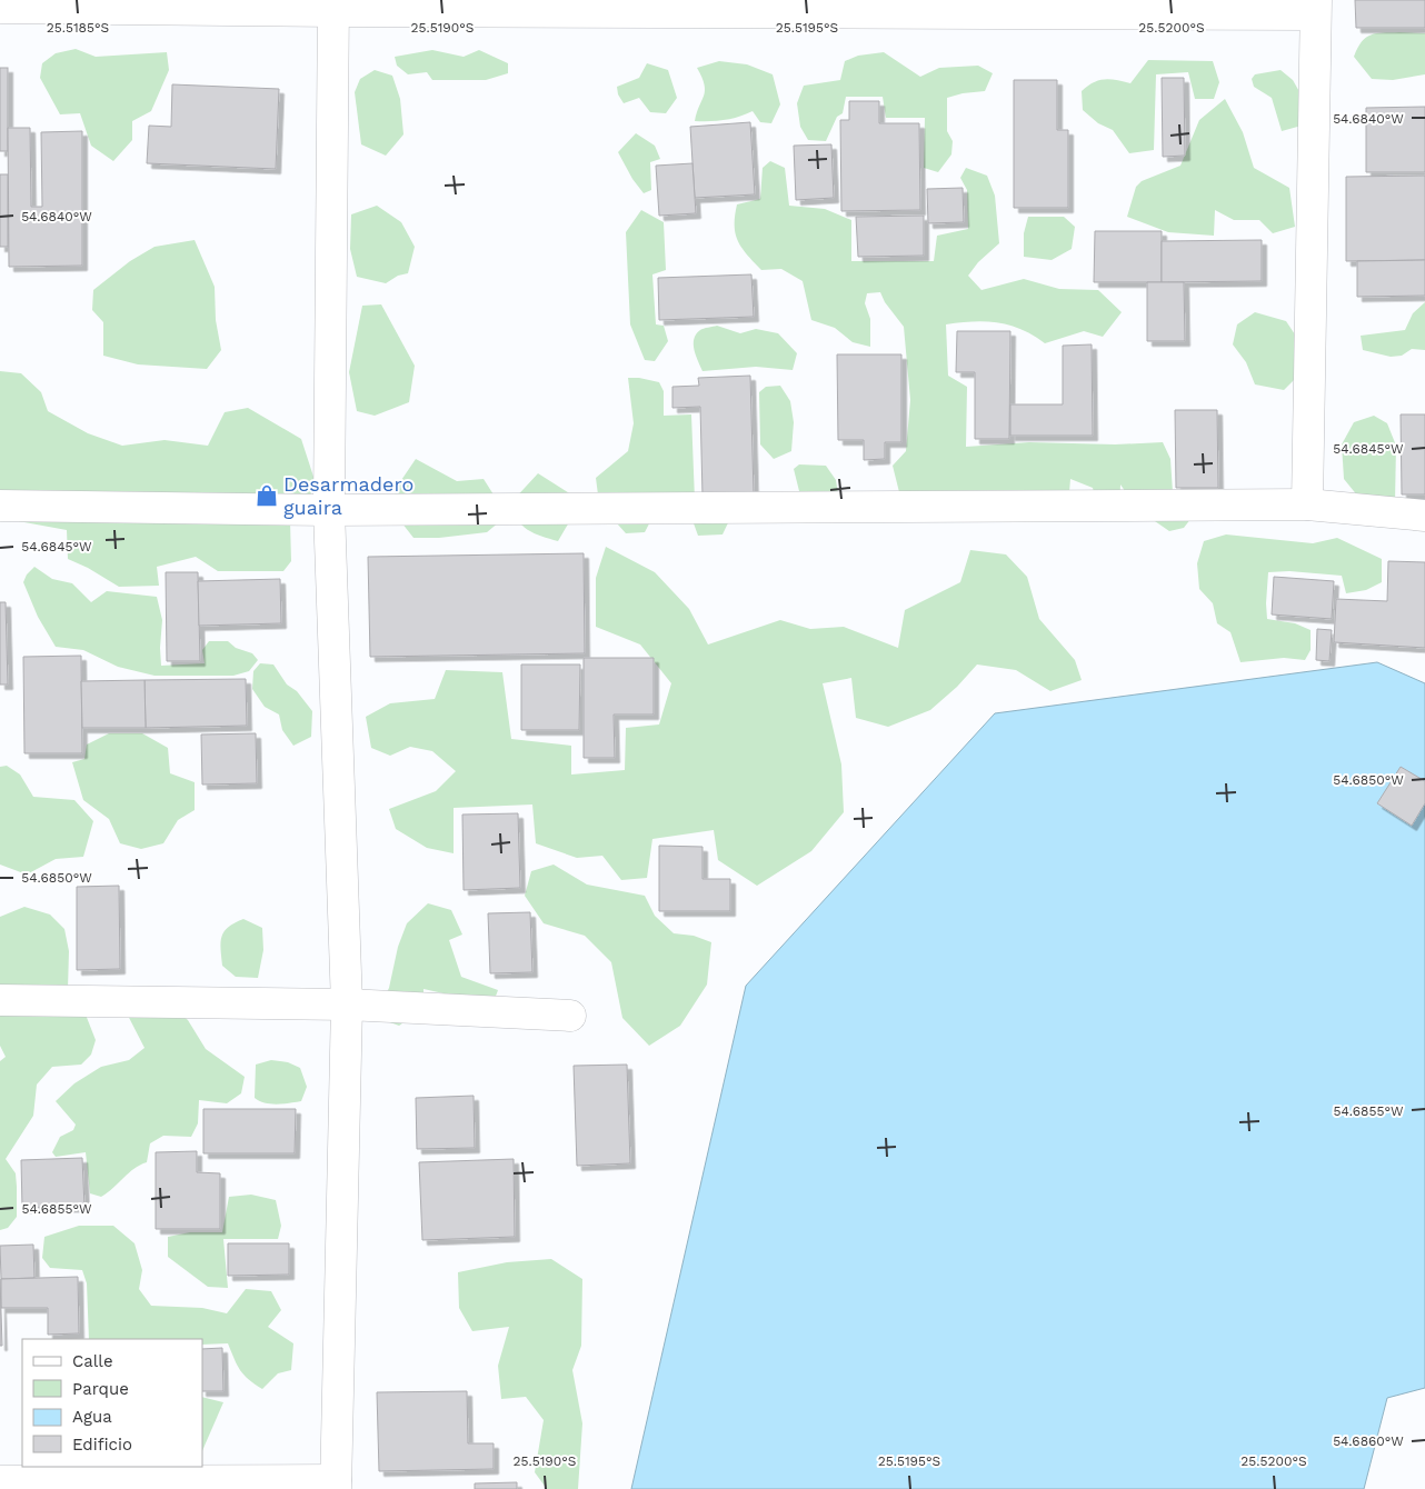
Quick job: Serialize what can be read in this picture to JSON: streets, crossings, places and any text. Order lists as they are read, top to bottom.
{
  "places": {
    "shop": ["Desarmadero guaira"]
  },
  "legend": [
    "Calle",
    "Parque",
    "Agua",
    "Edificio"
  ],
  "coordinates": [
    "25.5185°S",
    "25.5190°S",
    "25.5195°S",
    "25.5200°S",
    "54.6840°W",
    "54.6845°W",
    "54.6850°W",
    "54.6855°W",
    "54.6860°W"
  ]
}
